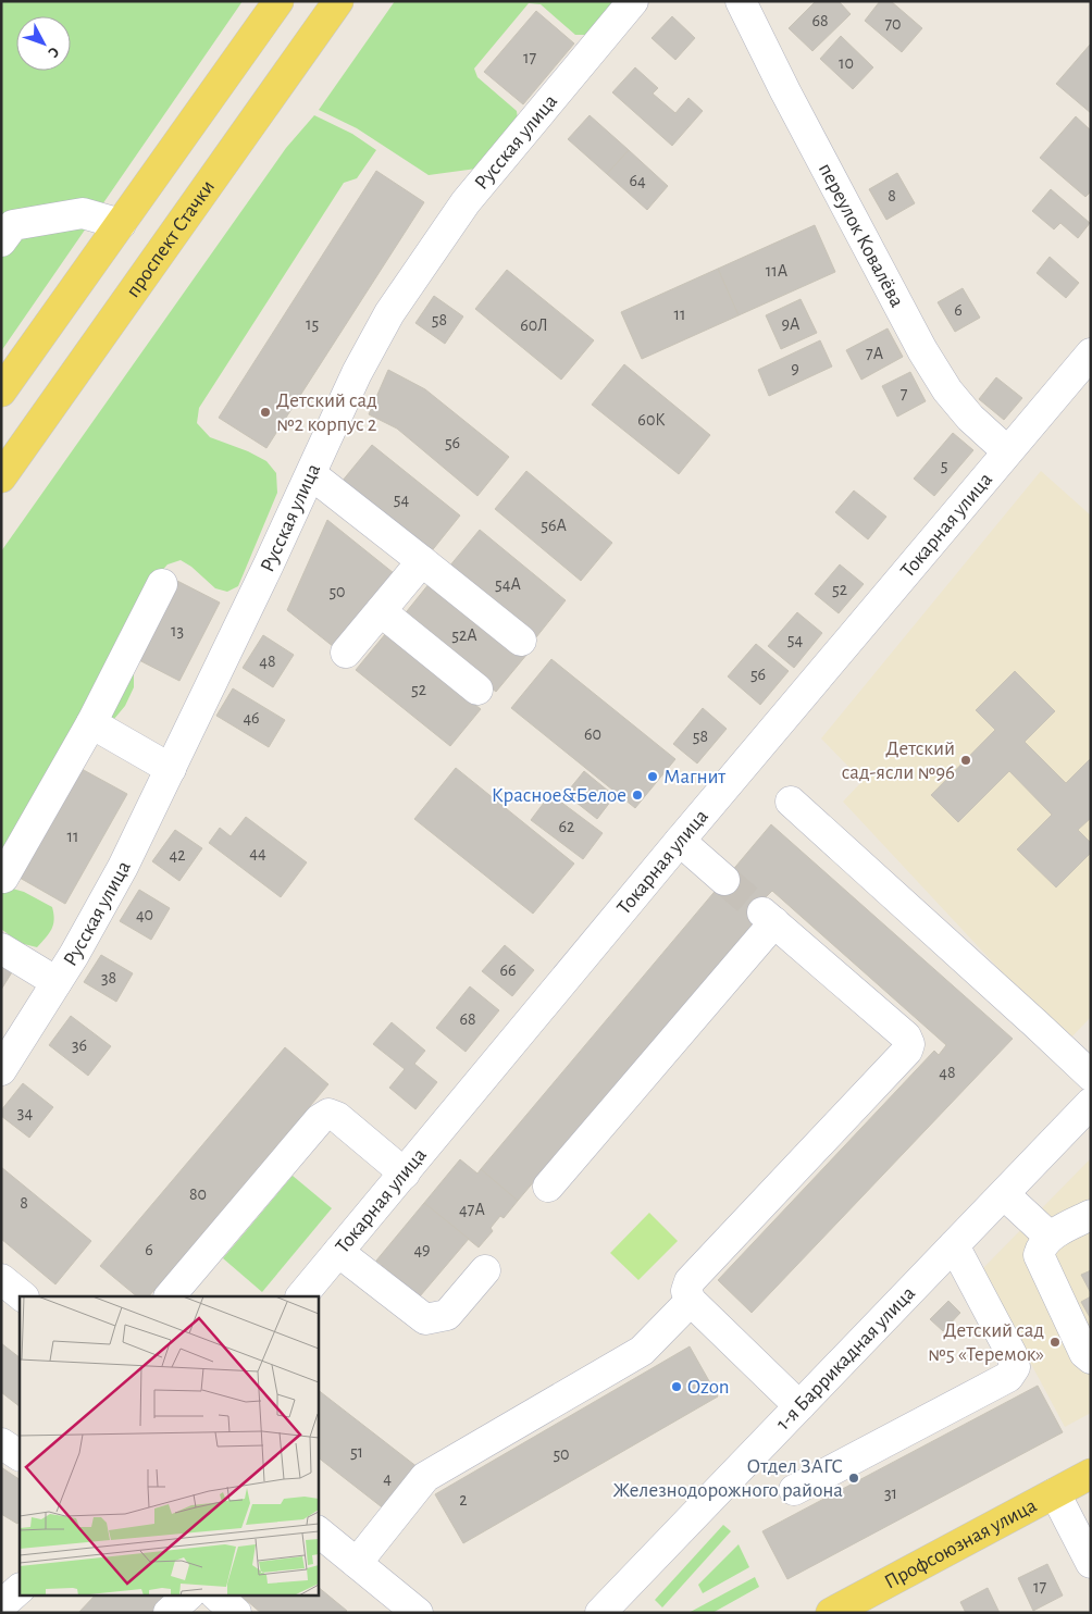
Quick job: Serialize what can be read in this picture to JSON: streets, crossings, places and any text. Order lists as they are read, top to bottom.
{
  "streets": {
    "main road": ["проспект Стачки", "Профсоюзная улица"],
    "street": [
      "Русская улица",
      "переулок Ковалёва",
      "Токарная улица",
      "1-я Баррикадная улица"
    ]
  },
  "crossings": [
    ["переулок Ковалёва", "Токарная улица"]
  ],
  "places": [
    "Детский сад №2 корпус 2",
    "Детский сад-ясли №96",
    "Магнит",
    "Красное&Белое",
    "Детский сад №5 «Теремок»",
    "Ozon",
    "Отдел ЗАГС Железнодорожного района"
  ],
  "house_numbers": [
    "68",
    "70",
    "17",
    "10",
    "64",
    "8",
    "11А",
    "6",
    "11",
    "58",
    "15",
    "9А",
    "60Л",
    "7А",
    "9",
    "7",
    "60К",
    "56",
    "5",
    "54",
    "56А",
    "54А",
    "52",
    "50",
    "13",
    "52А",
    "54",
    "48",
    "56",
    "52",
    "46",
    "60",
    "58",
    "62",
    "11",
    "44",
    "42",
    "40",
    "66",
    "38",
    "68",
    "36",
    "48",
    "34",
    "80",
    "8",
    "47А",
    "6",
    "49",
    "51",
    "50",
    "4",
    "31",
    "2",
    "17"
  ],
  "north": "bottom right"
}
